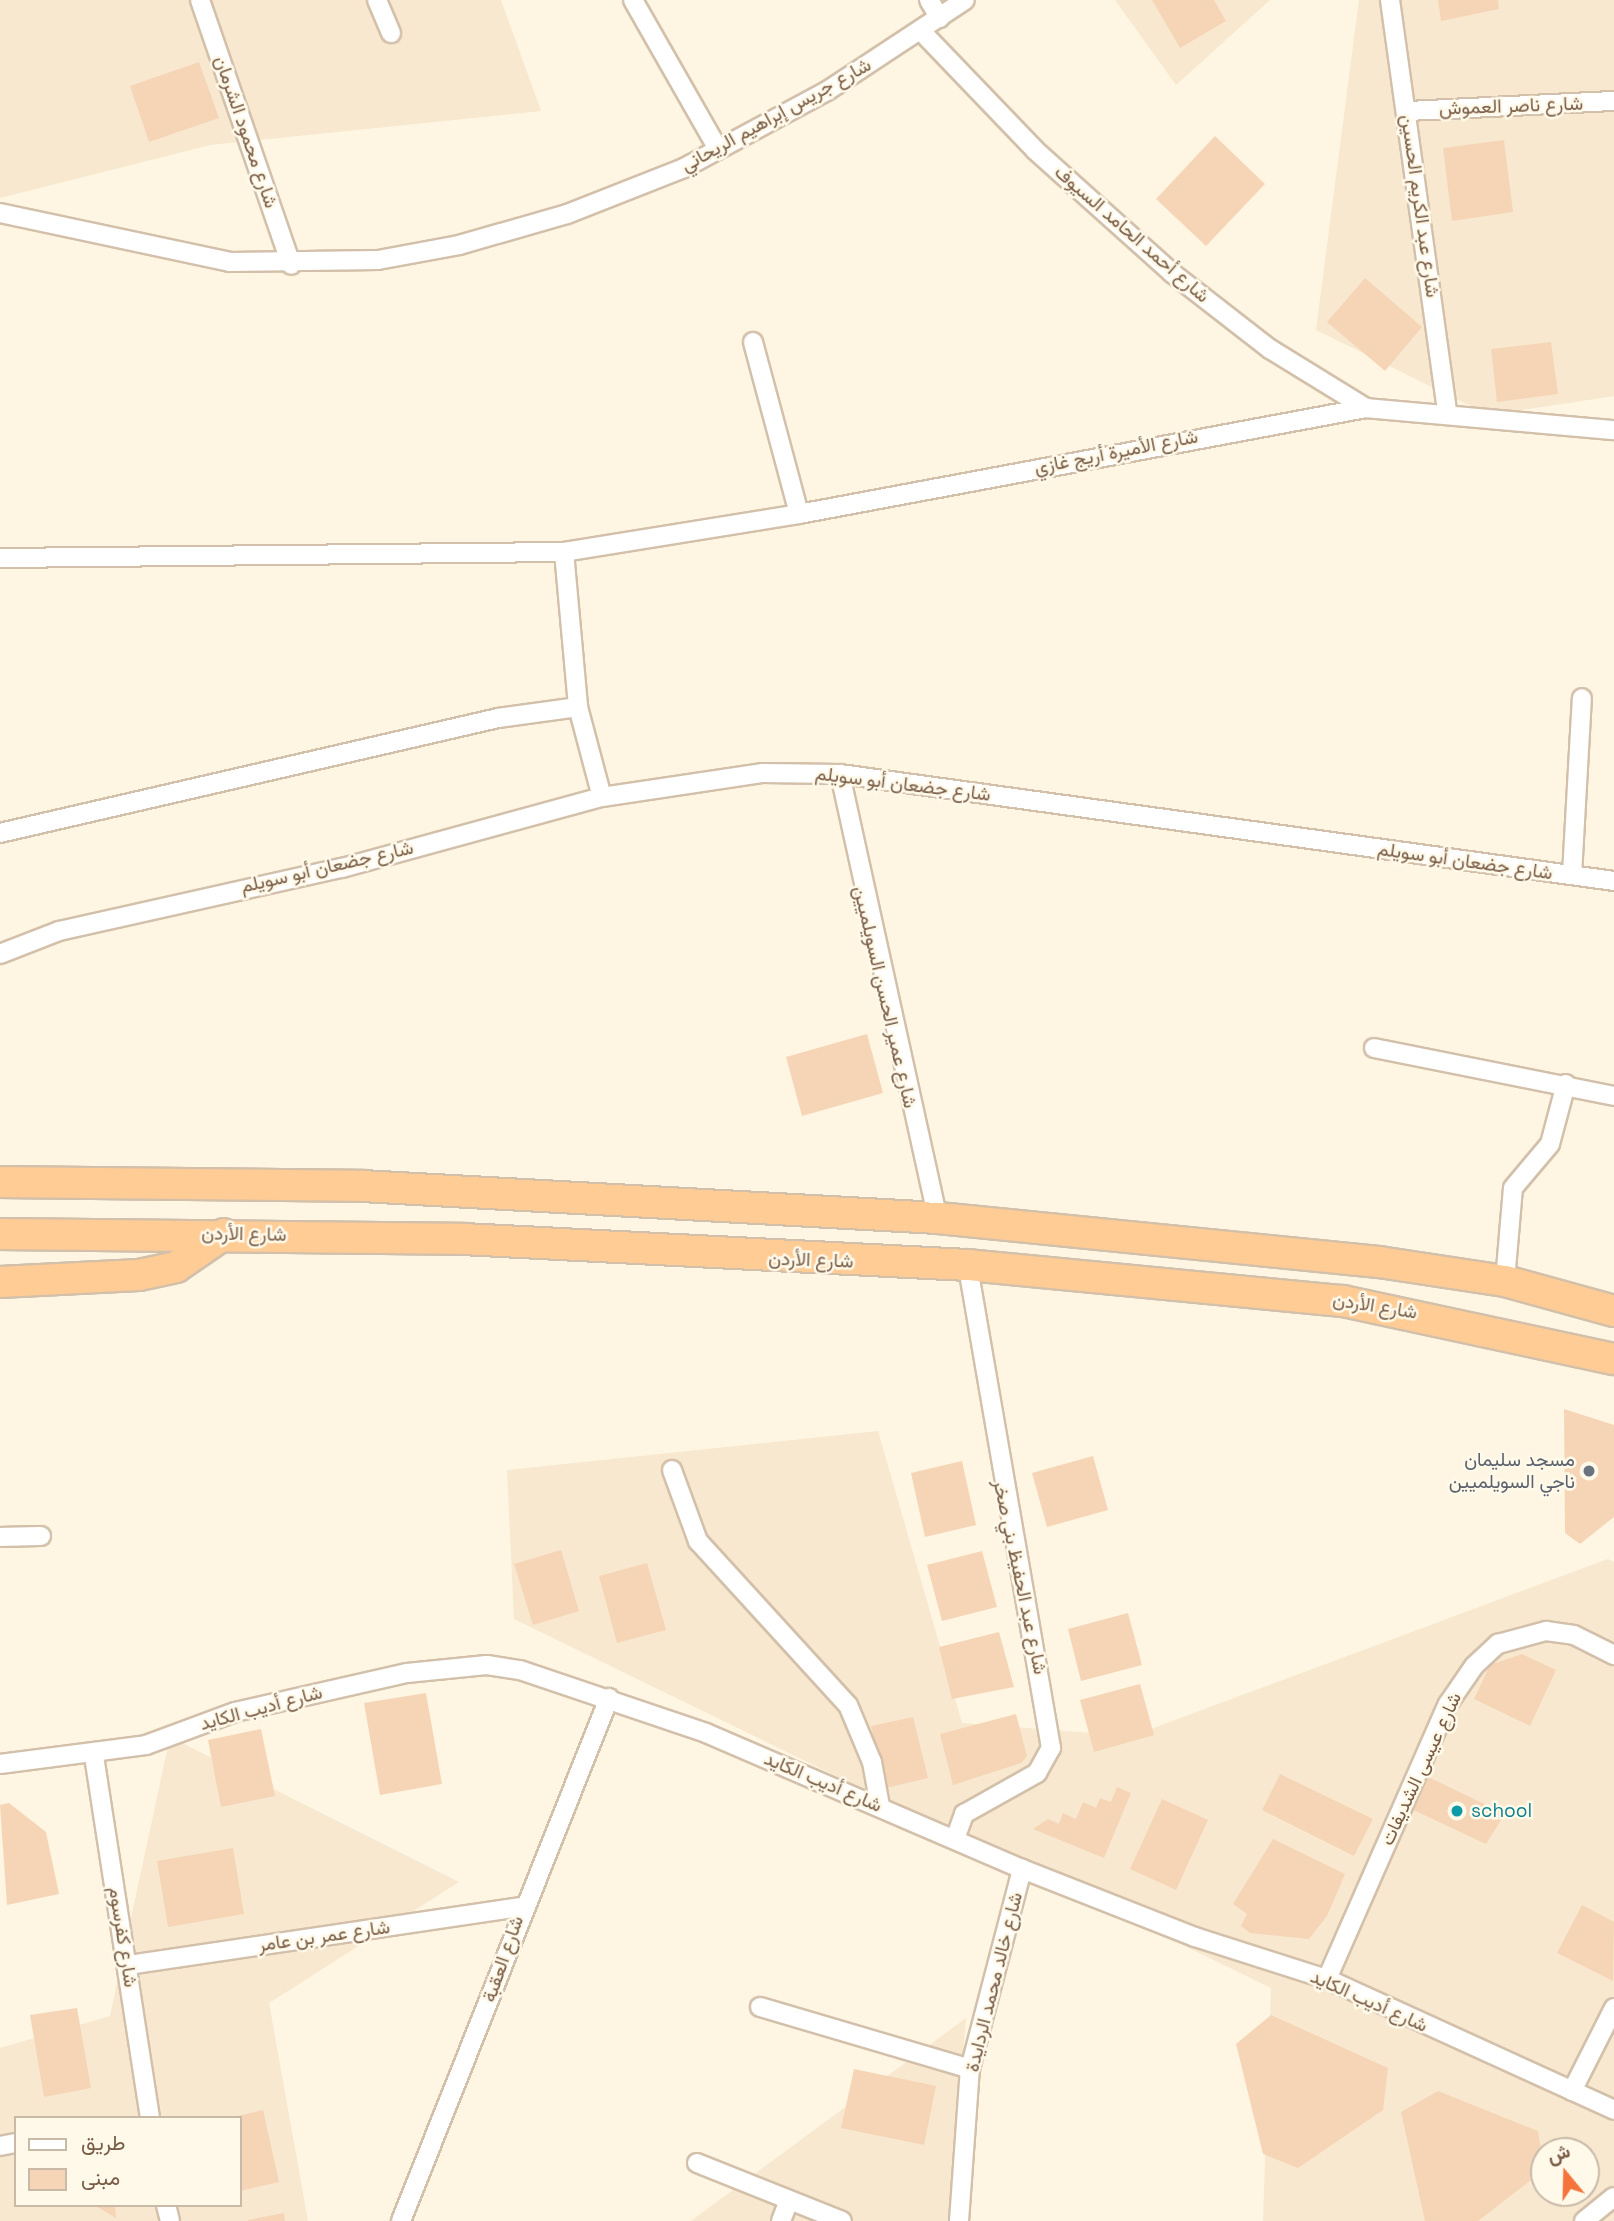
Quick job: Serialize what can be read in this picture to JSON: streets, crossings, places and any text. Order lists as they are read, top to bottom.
{
  "streets": {
    "highway": ["شارع الأردن"],
    "street": [
      "شارع ناصر العموش",
      "شارع جريس إبراهيم الريحاني",
      "شارع محمود الشرمان",
      "شارع عبد الكريم الحسين",
      "شارع أحمد الحامد السيوف",
      "شارع الأميرة أريج غازي",
      "شارع جضعان أبو سويلم",
      "شارع عمير الحسن السويلميين",
      "شارع عبد الحفيظ بني صخر",
      "شارع أديب الكايد",
      "شارع عيسى الشديفات",
      "شارع عمر بن عامر",
      "شارع كفرسوم",
      "شارع العقبة",
      "شارع خالد محمد الردايدة"
    ]
  },
  "crossings": [
    ["شارع ناصر العموش", "شارع عبد الكريم الحسين"],
    ["شارع جريس إبراهيم الريحاني", "شارع محمود الشرمان"],
    ["شارع جريس إبراهيم الريحاني", "شارع أحمد الحامد السيوف"],
    ["شارع عبد الكريم الحسين", "شارع الأميرة أريج غازي"],
    ["شارع أحمد الحامد السيوف", "شارع الأميرة أريج غازي"],
    ["شارع جضعان أبو سويلم", "شارع عمير الحسن السويلميين"],
    ["شارع الأردن", "شارع عبد الحفيظ بني صخر"],
    ["شارع عبد الحفيظ بني صخر", "شارع أديب الكايد"],
    ["شارع أديب الكايد", "شارع عيسى الشديفات"],
    ["شارع أديب الكايد", "شارع كفرسوم"],
    ["شارع أديب الكايد", "شارع العقبة"],
    ["شارع أديب الكايد", "شارع خالد محمد الردايدة"],
    ["شارع عمر بن عامر", "شارع كفرسوم"],
    ["شارع عمر بن عامر", "شارع العقبة"]
  ],
  "places": ["مسجد سليمان ناجي السويلميين", "school"],
  "legend": ["طريق", "مبنى"],
  "north": "top"
}
